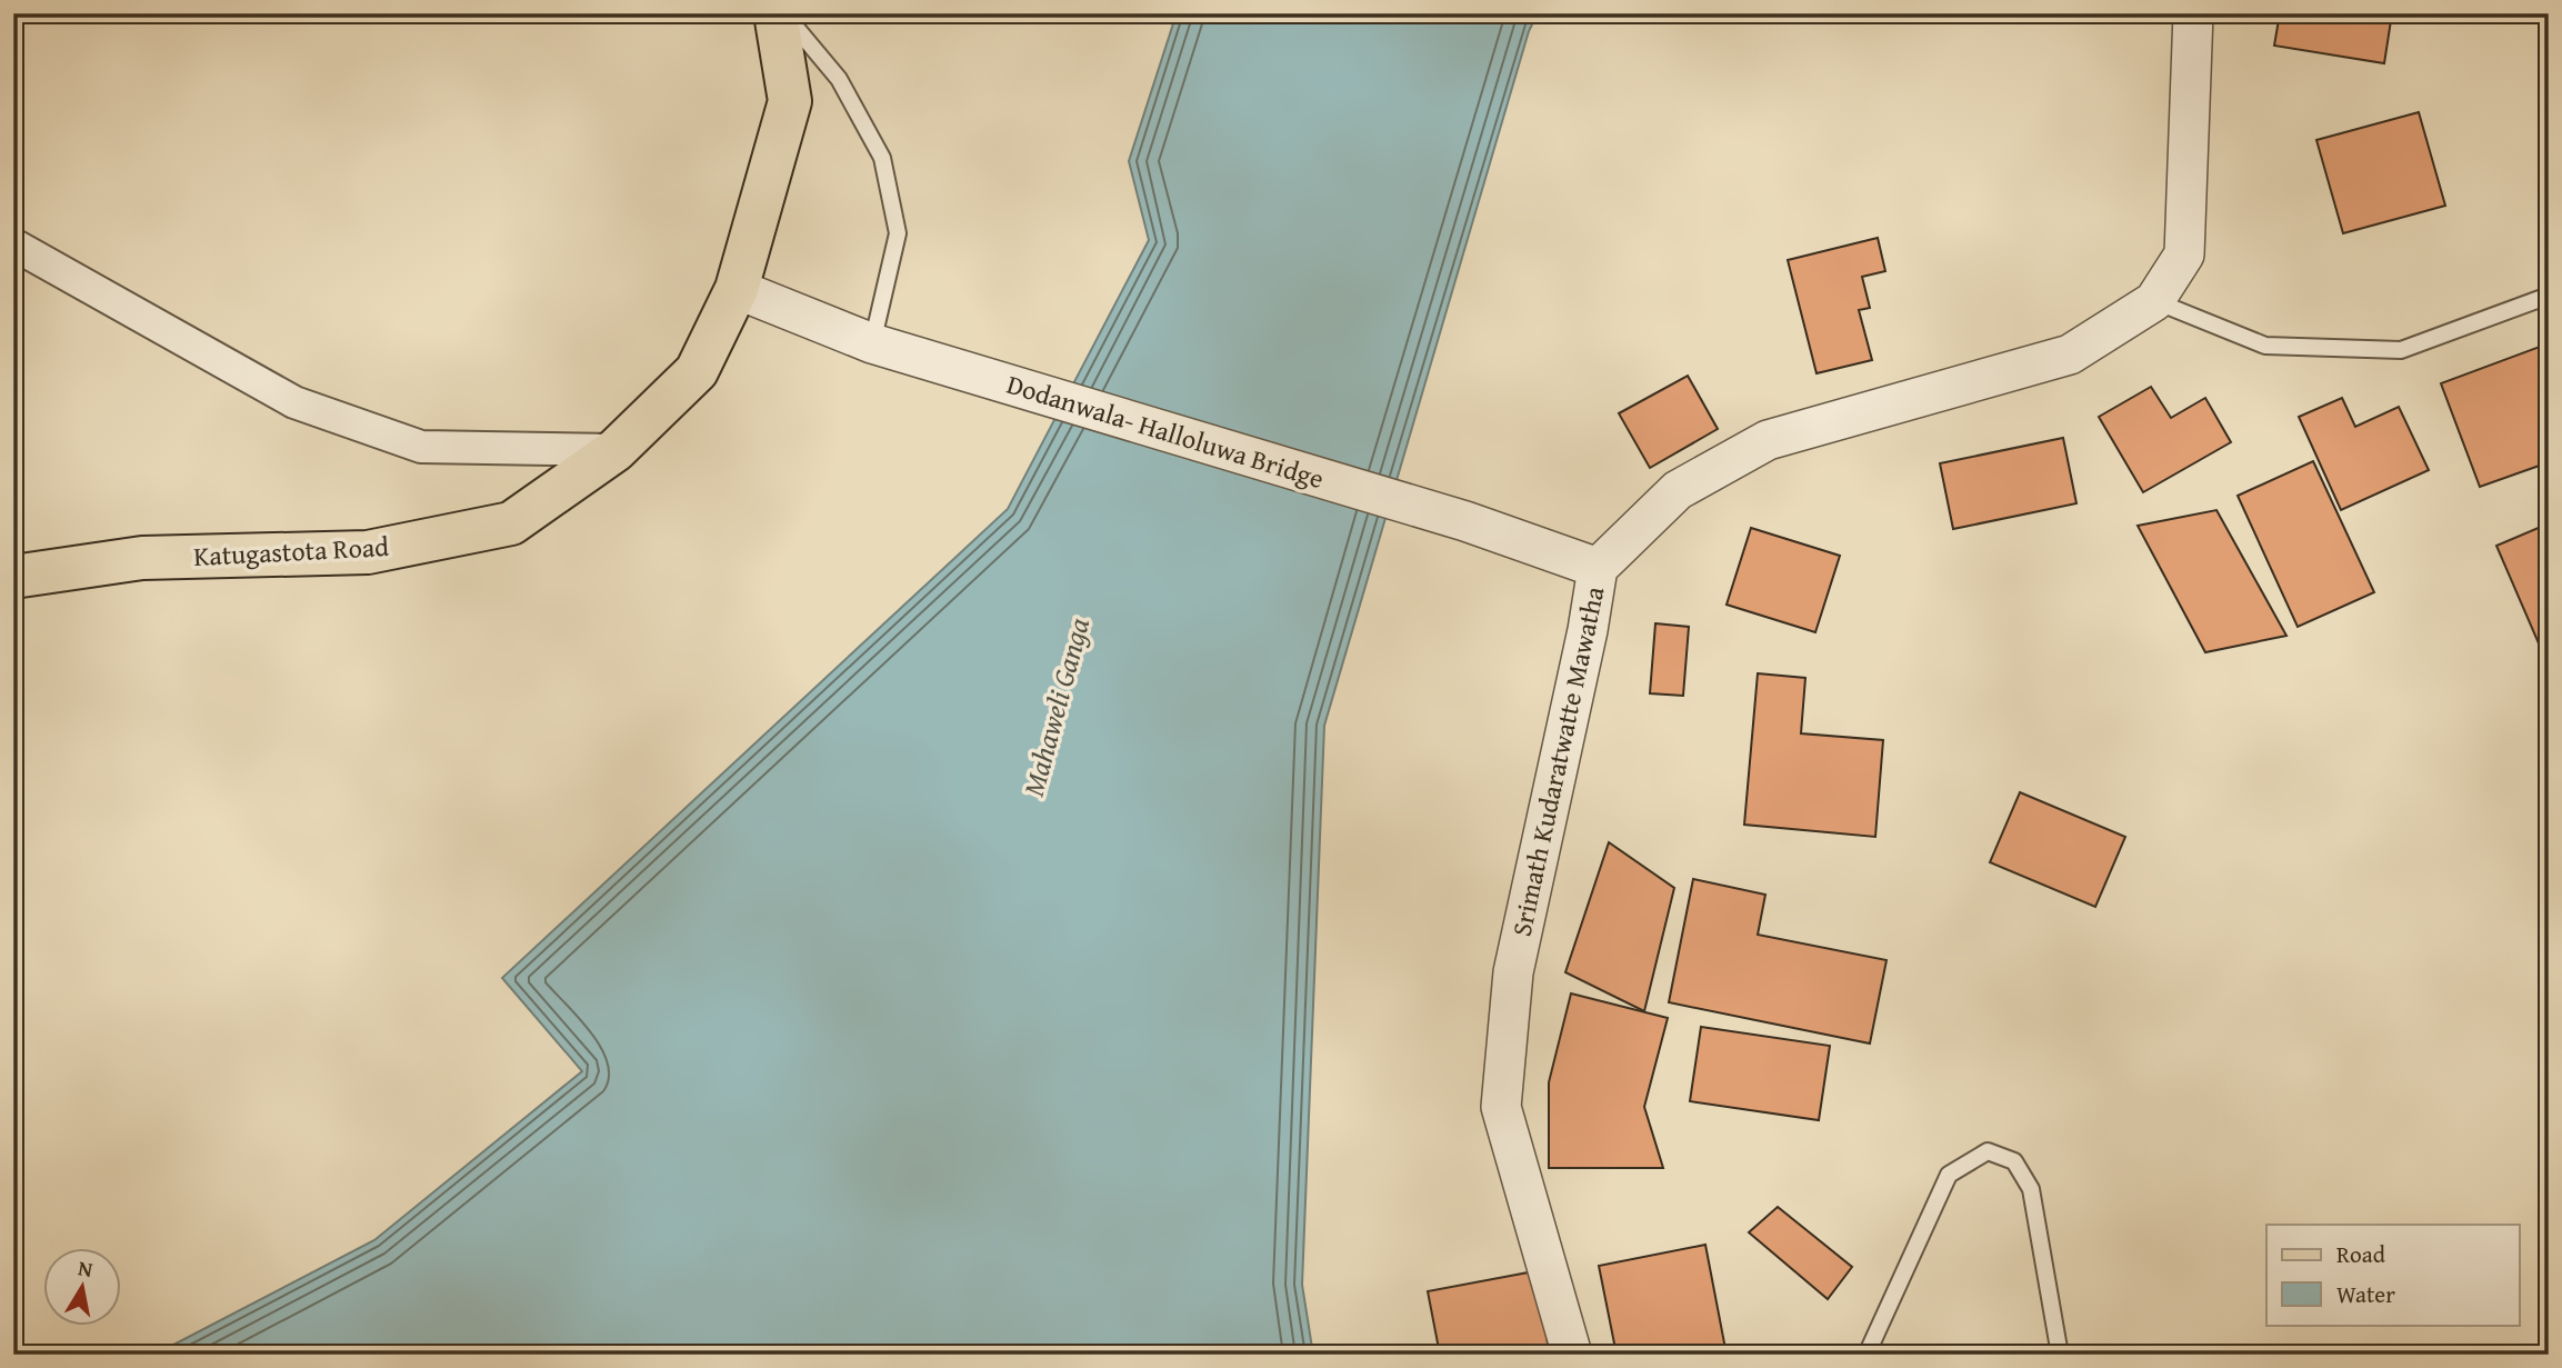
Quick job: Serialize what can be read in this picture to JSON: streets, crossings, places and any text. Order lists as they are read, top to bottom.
{
  "streets": {
    "main road": ["Katugastota Road"],
    "street": ["Dodanwala- Halloluwa Bridge", "Srimath Kudaratwatte Mawatha"]
  },
  "crossings": [
    ["Dodanwala- Halloluwa Bridge", "Katugastota Road"],
    ["Dodanwala- Halloluwa Bridge", "Srimath Kudaratwatte Mawatha"]
  ],
  "water": ["Mahaweli Ganga"],
  "legend": ["Road", "Water"],
  "north": "top"
}
